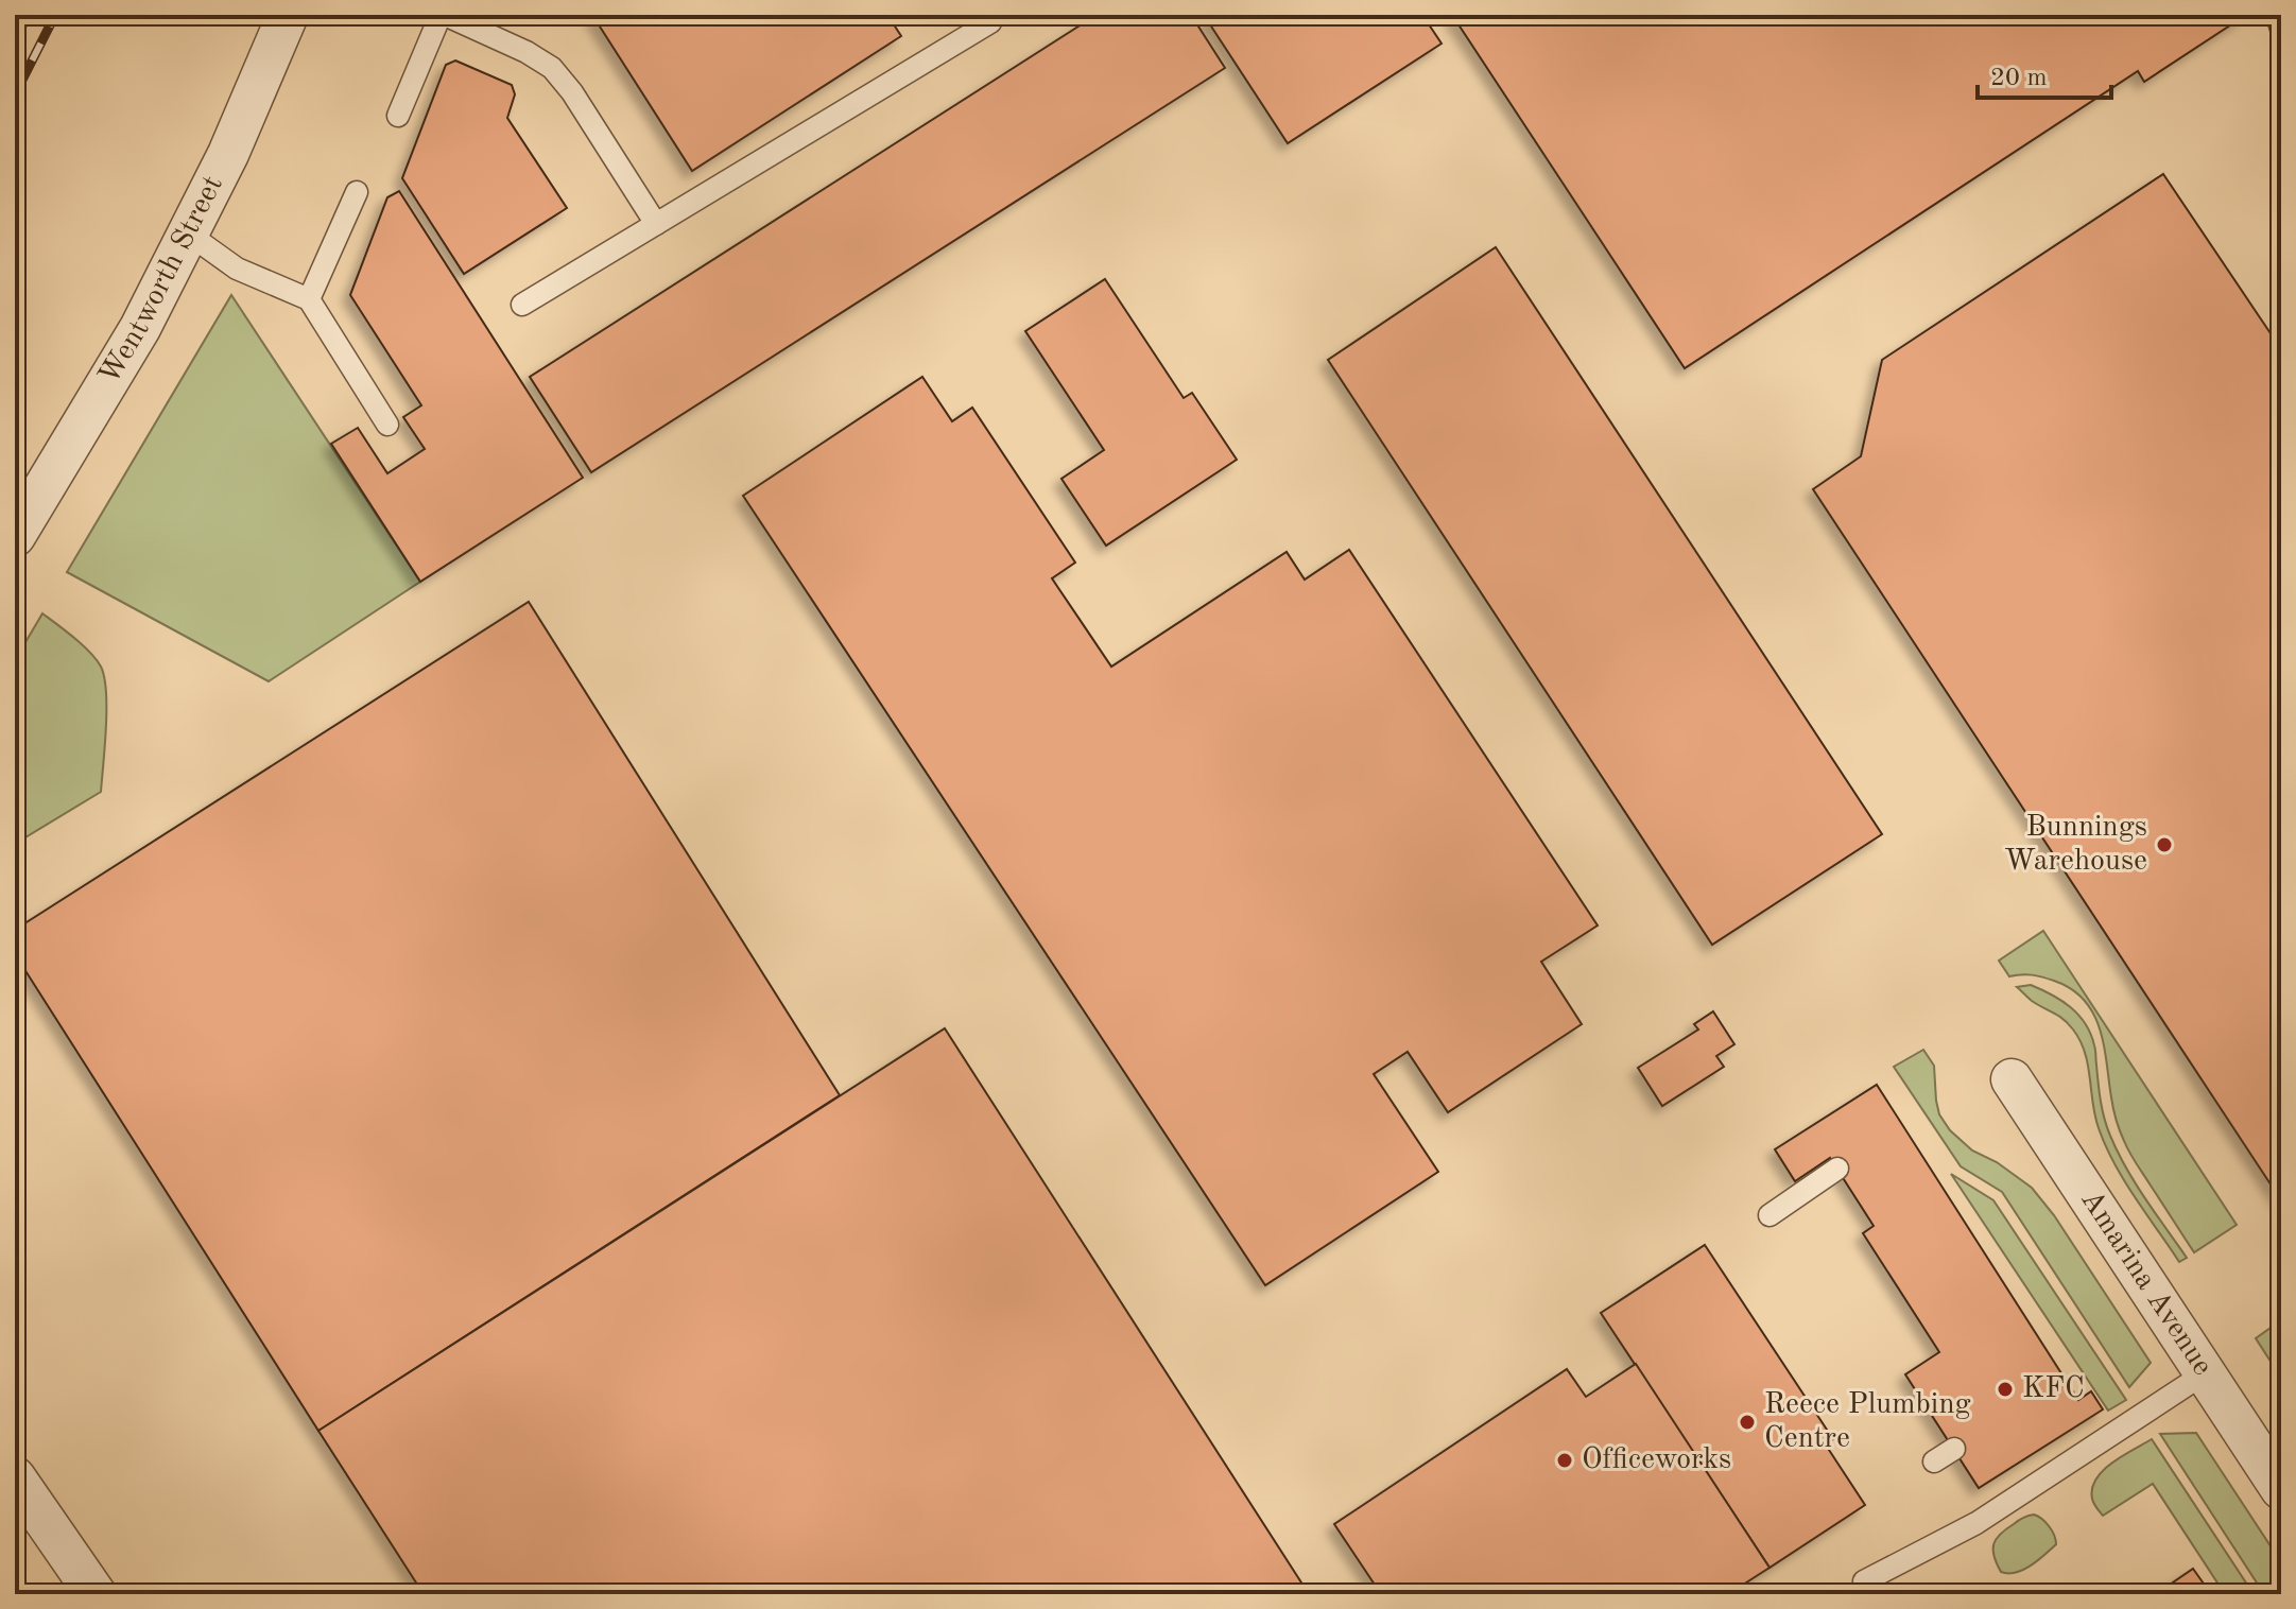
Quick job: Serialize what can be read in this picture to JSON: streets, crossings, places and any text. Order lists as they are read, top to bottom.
{
  "streets": {
    "street": ["Wentworth Street", "Amarina Avenue"]
  },
  "places": [
    "Bunnings Warehouse",
    "KFC",
    "Reece Plumbing Centre",
    "Officeworks"
  ],
  "scale_bar": "20 m"
}
